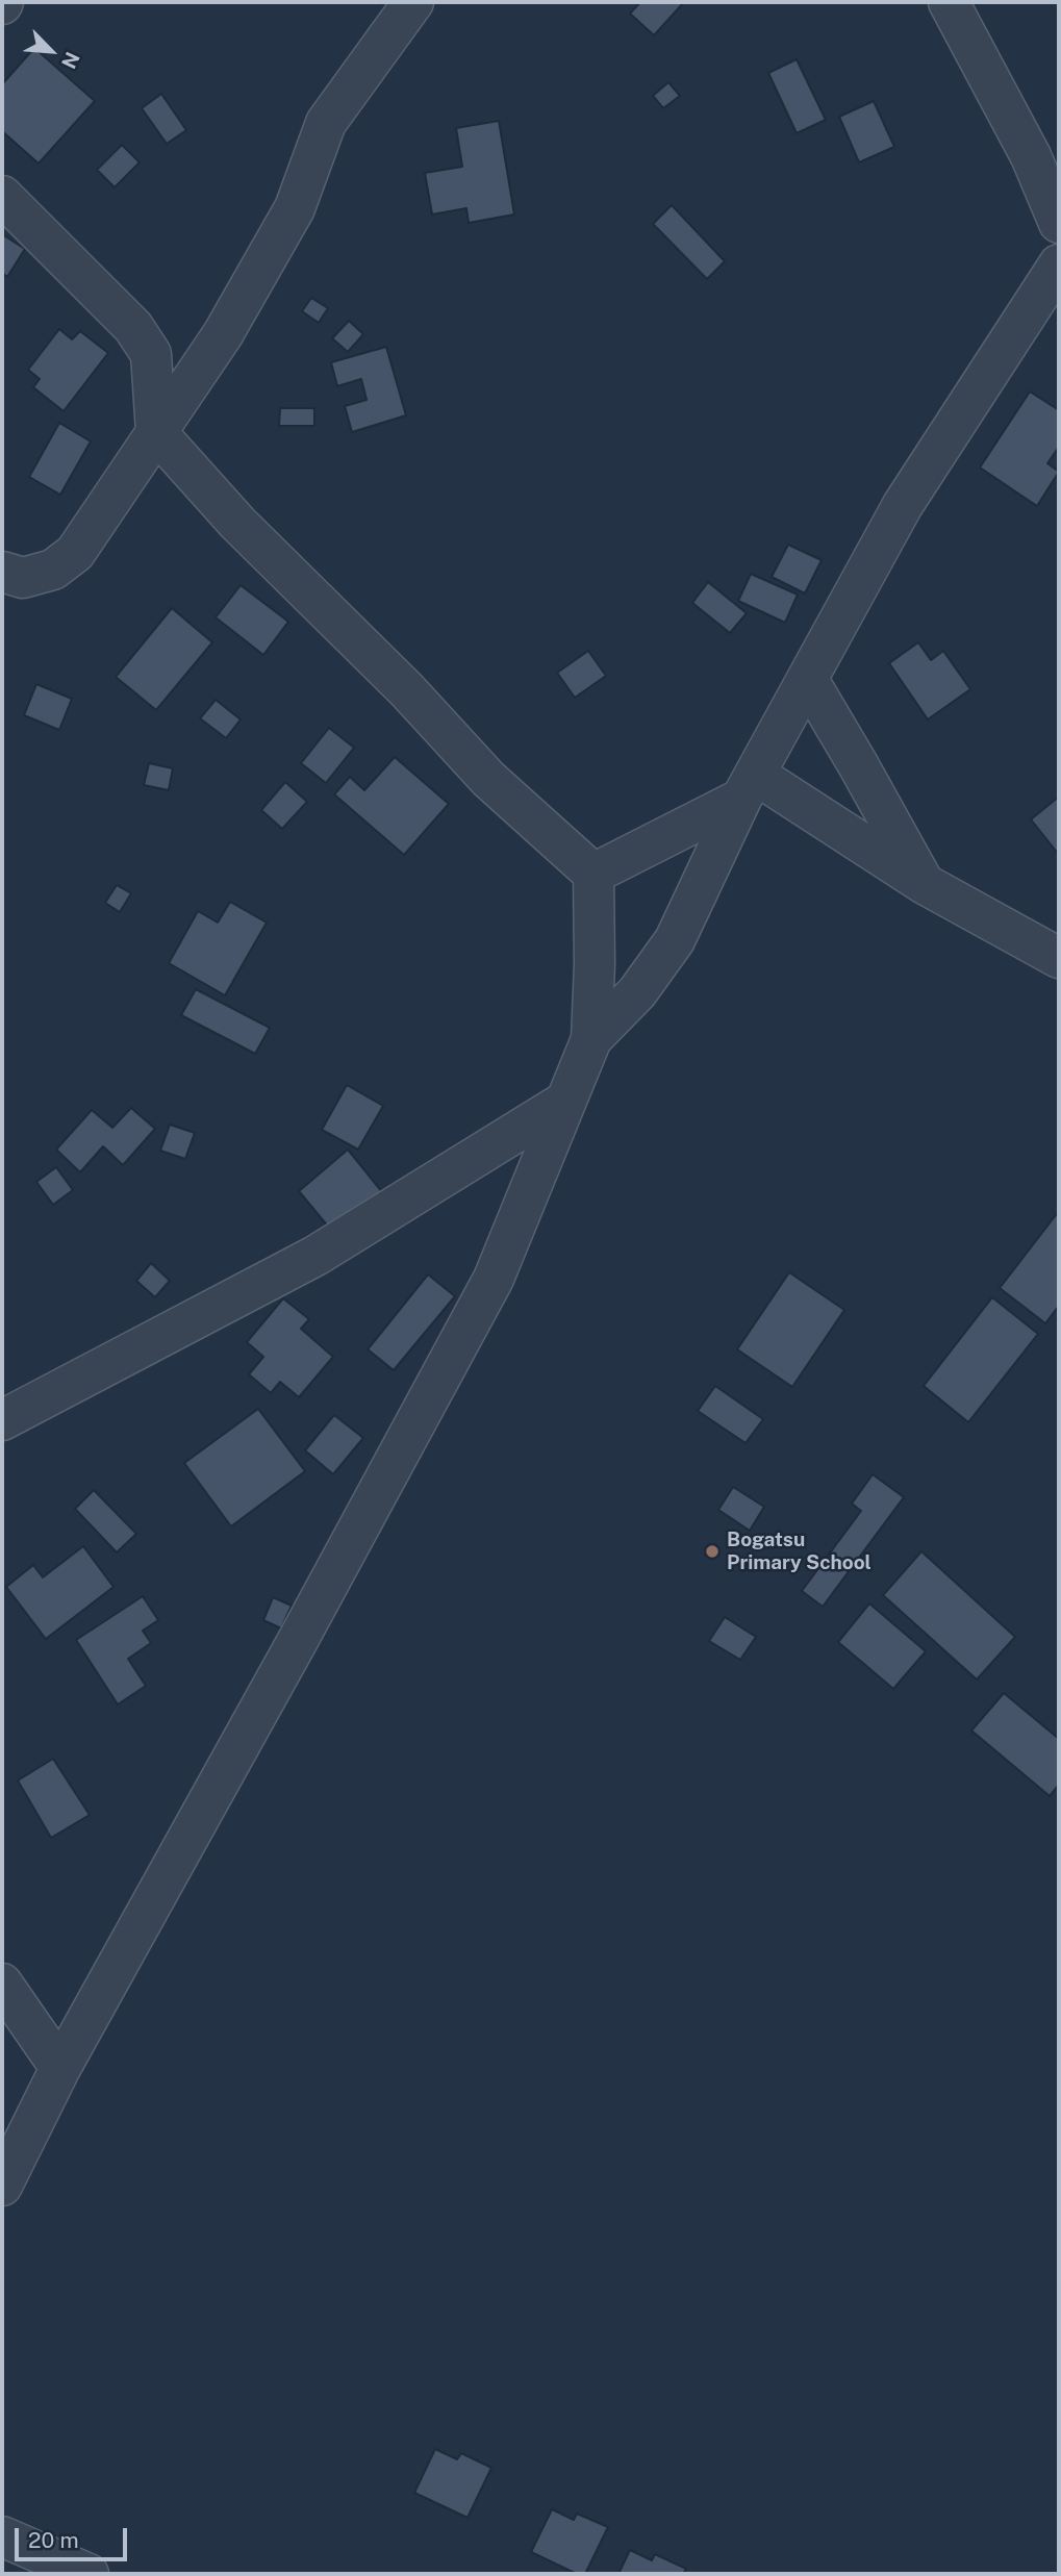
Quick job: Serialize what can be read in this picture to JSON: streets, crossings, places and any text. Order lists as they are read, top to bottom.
{
  "places": ["Bogatsu Primary School"],
  "scale_bar": "20 m",
  "north": "bottom right"
}
